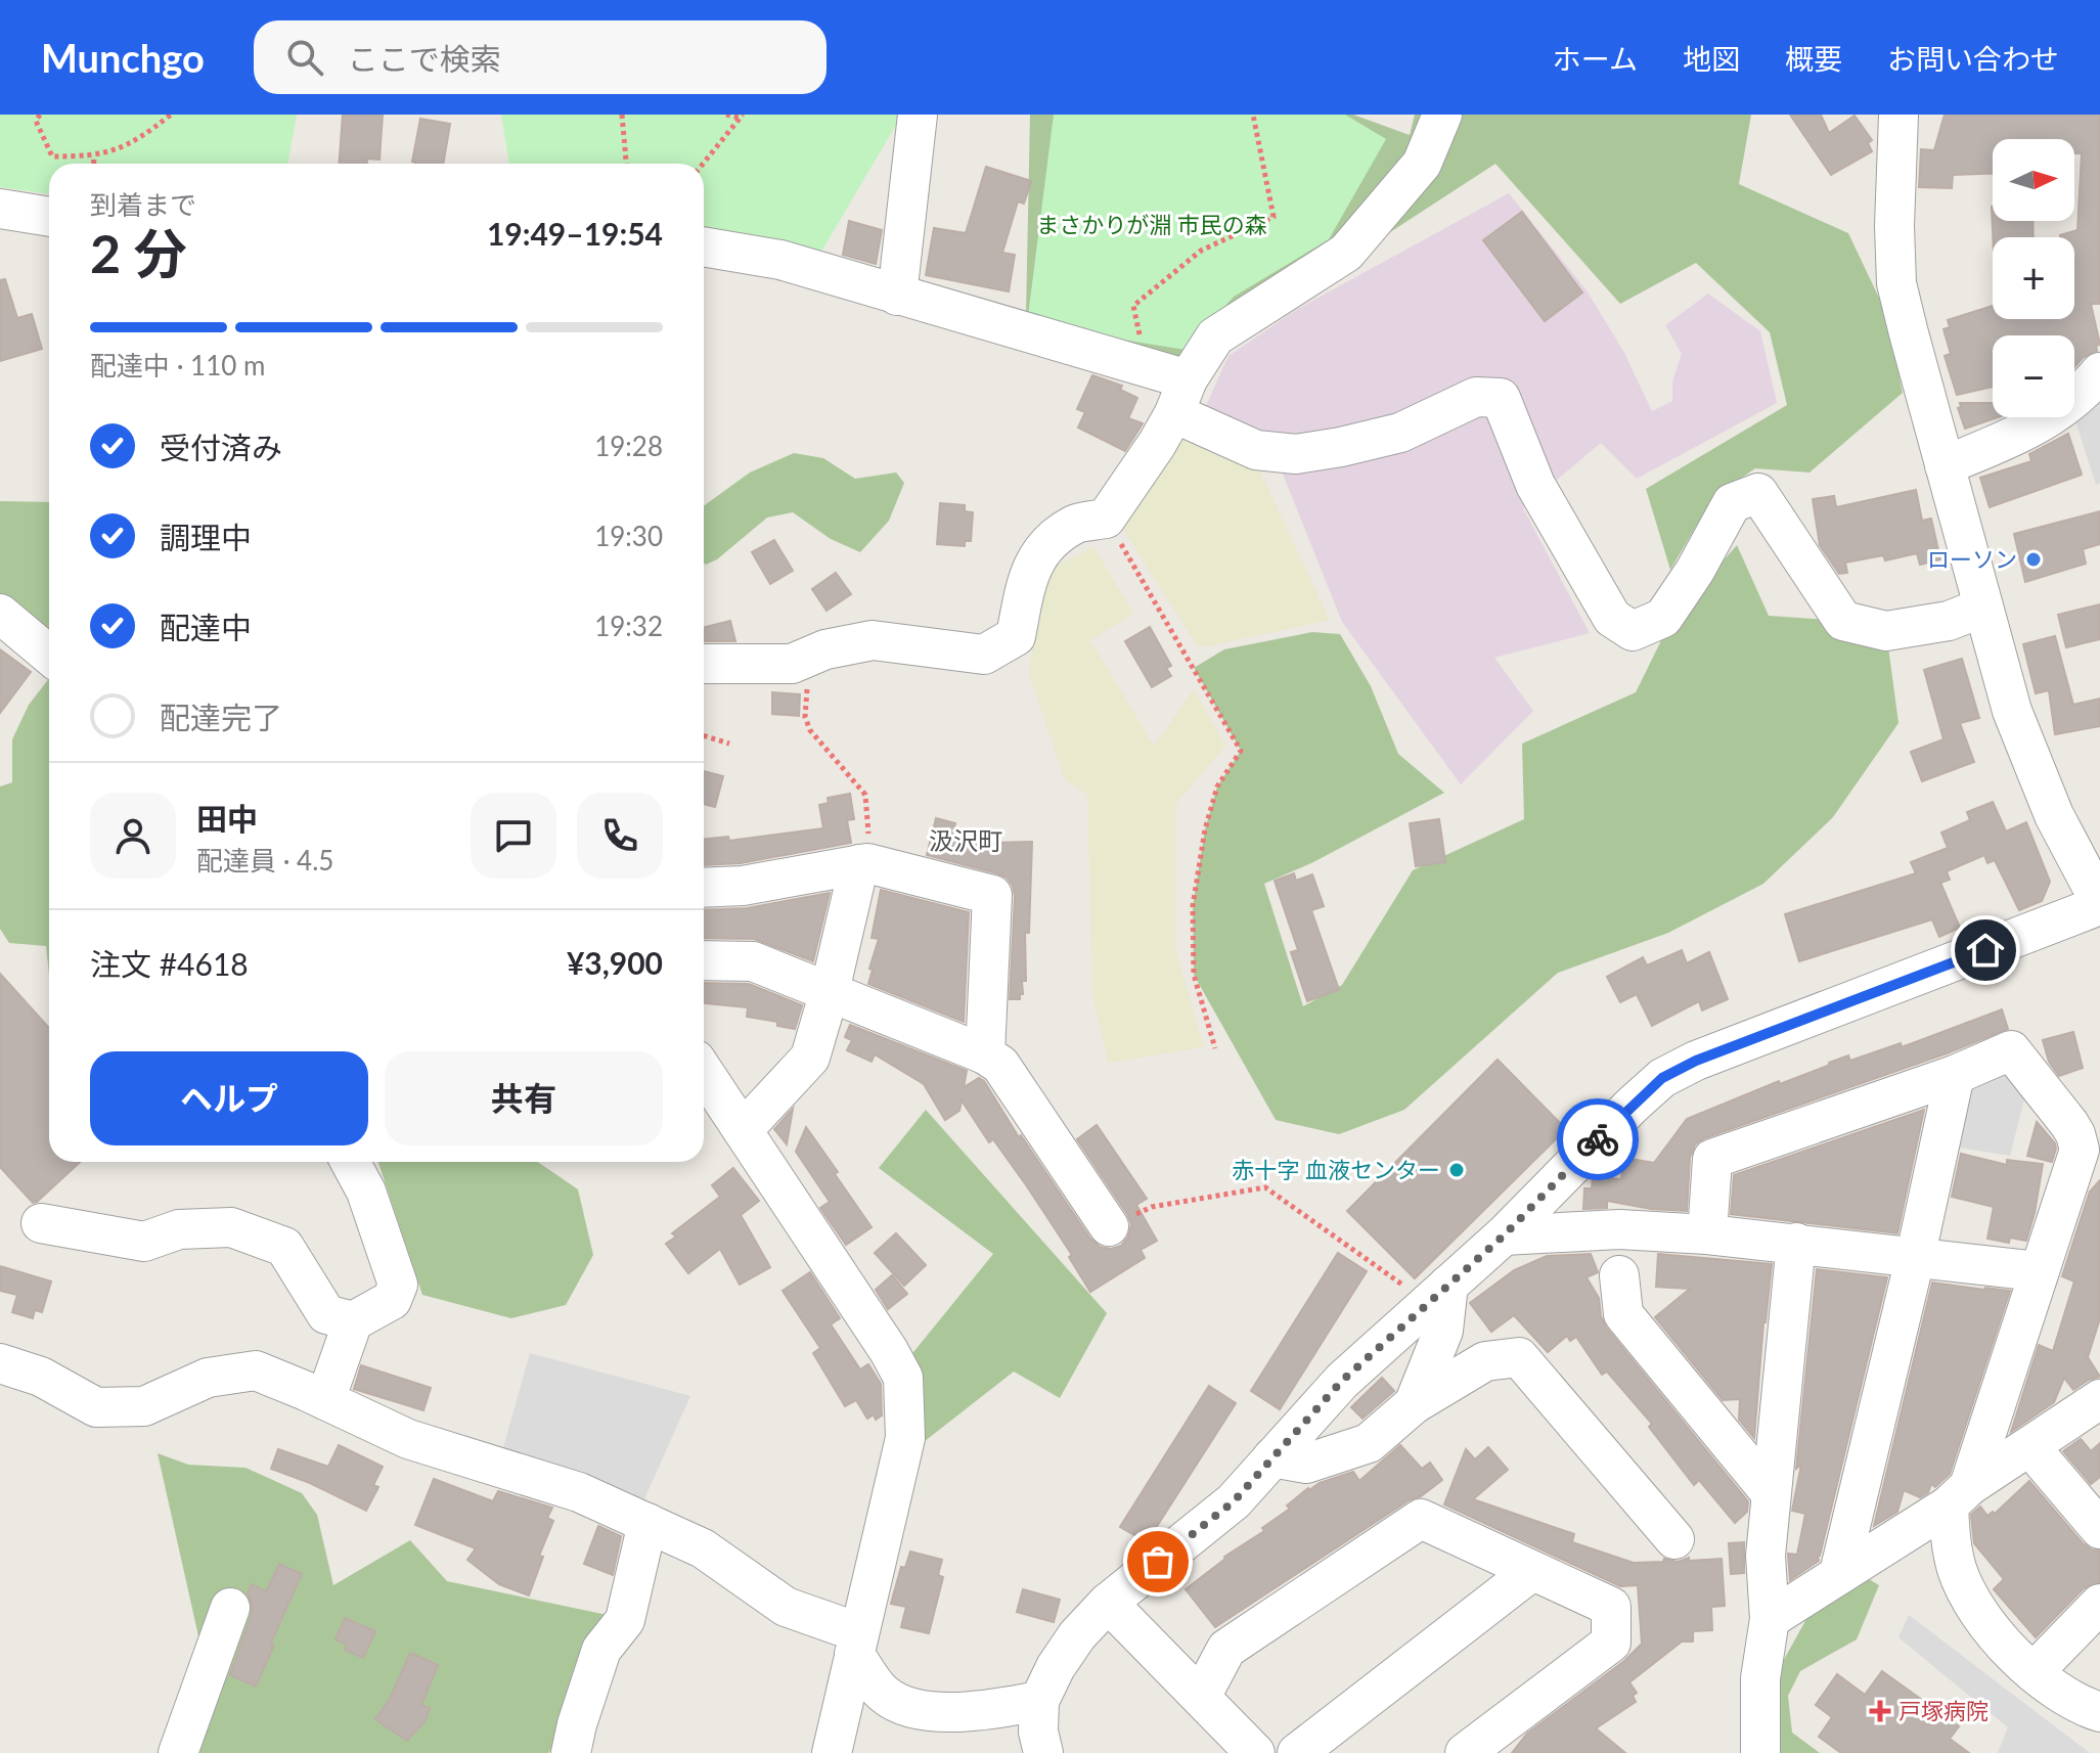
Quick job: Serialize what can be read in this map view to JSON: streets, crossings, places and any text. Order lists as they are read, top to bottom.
{
  "districts": ["汲沢町"],
  "parks": ["まさかりが淵 市民の森"],
  "places": {
    "other": ["ローソン", "赤十字 血液センター"],
    "health": ["戸塚病院"]
  },
  "north": "right",
  "page": {
    "header": "Munchgo",
    "search": "ここで検索",
    "nav": [
      "ホーム",
      "地図",
      "概要",
      "お問い合わせ"
    ],
    "map_buttons": ["+", "−"],
    "heading": ["2 分", "到着まで", "19:49–19:54"],
    "panel": [
      "田中",
      "配達員 · 4.5",
      "注文 #4618",
      "¥3,900"
    ],
    "bar": "配達中 · 110 m",
    "list": [
      ["受付済み", "19:28"],
      ["調理中", "19:30"],
      ["配達中", "19:32"],
      "配達完了"
    ],
    "buttons": ["ヘルプ", "共有"]
  }
}
